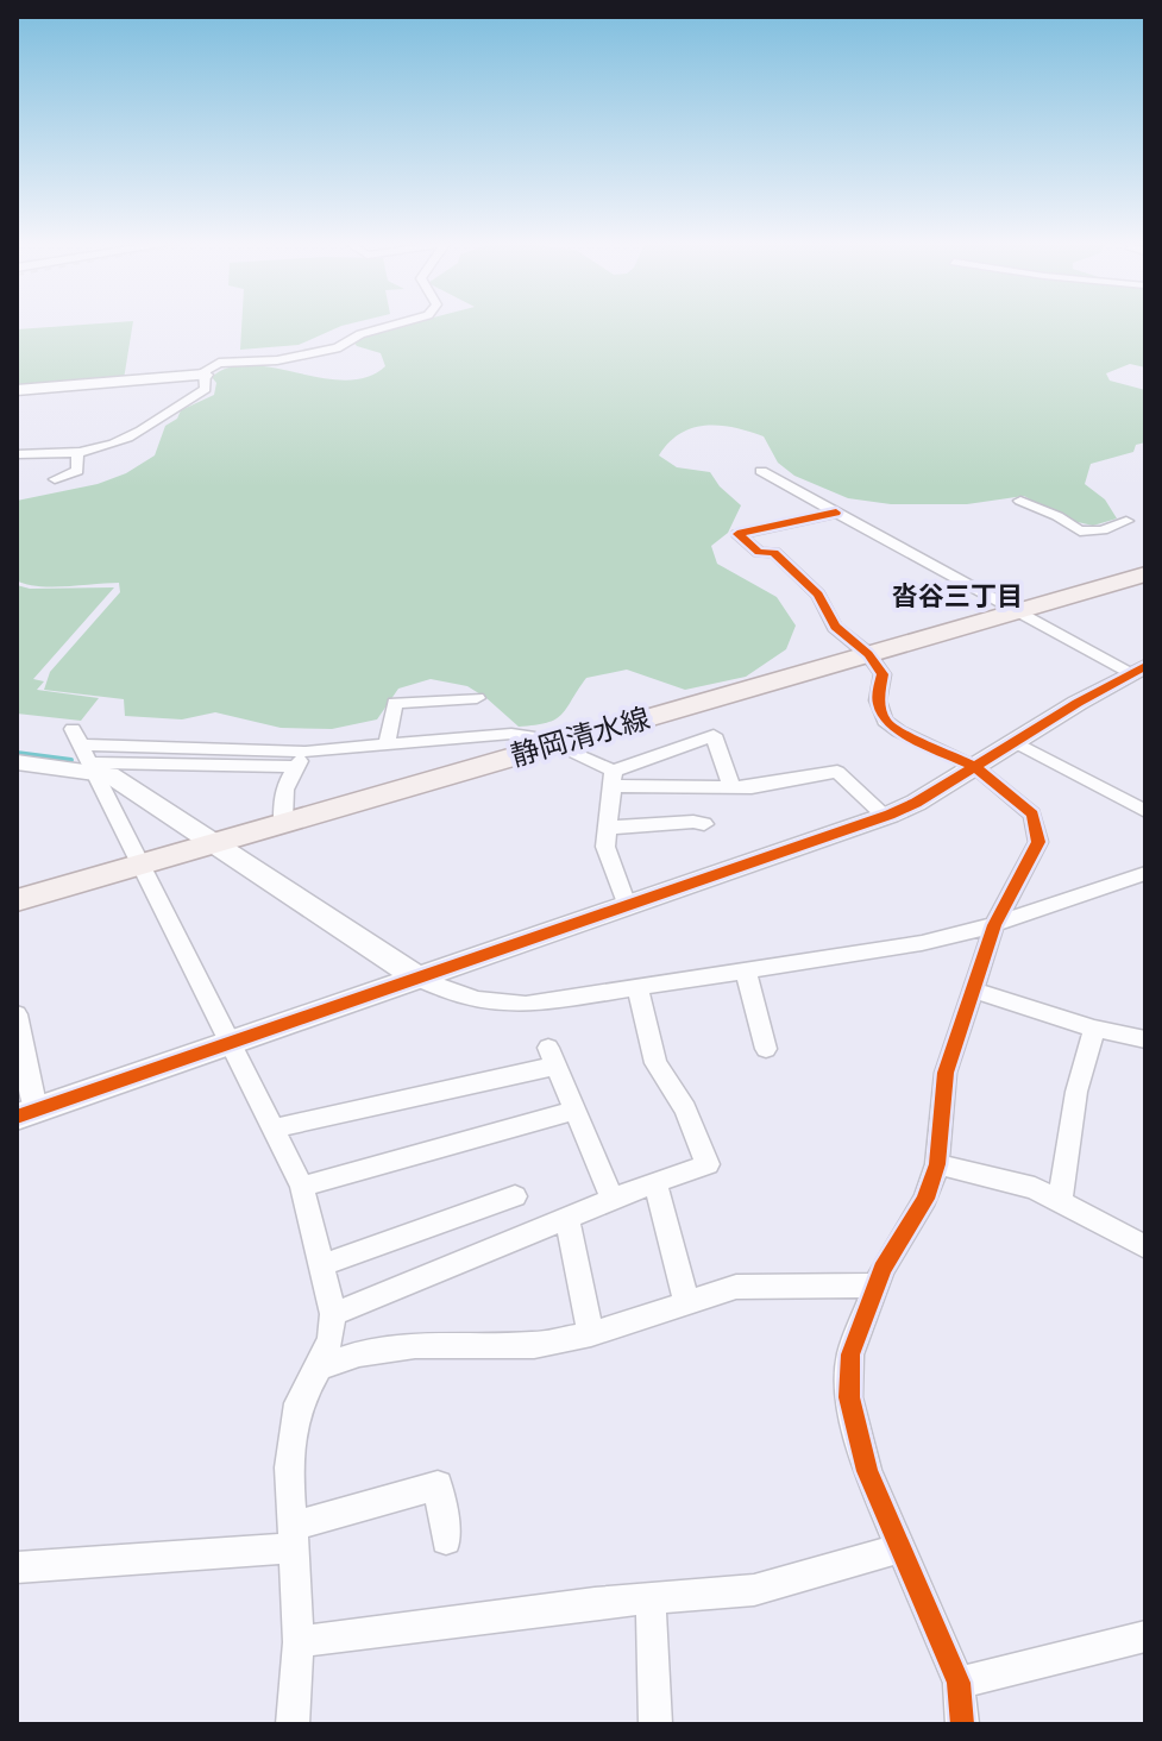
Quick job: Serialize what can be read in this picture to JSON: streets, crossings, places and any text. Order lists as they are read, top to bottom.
{
  "streets": {
    "main road": ["静岡清水線"]
  },
  "districts": ["沓谷三丁目"]
}
